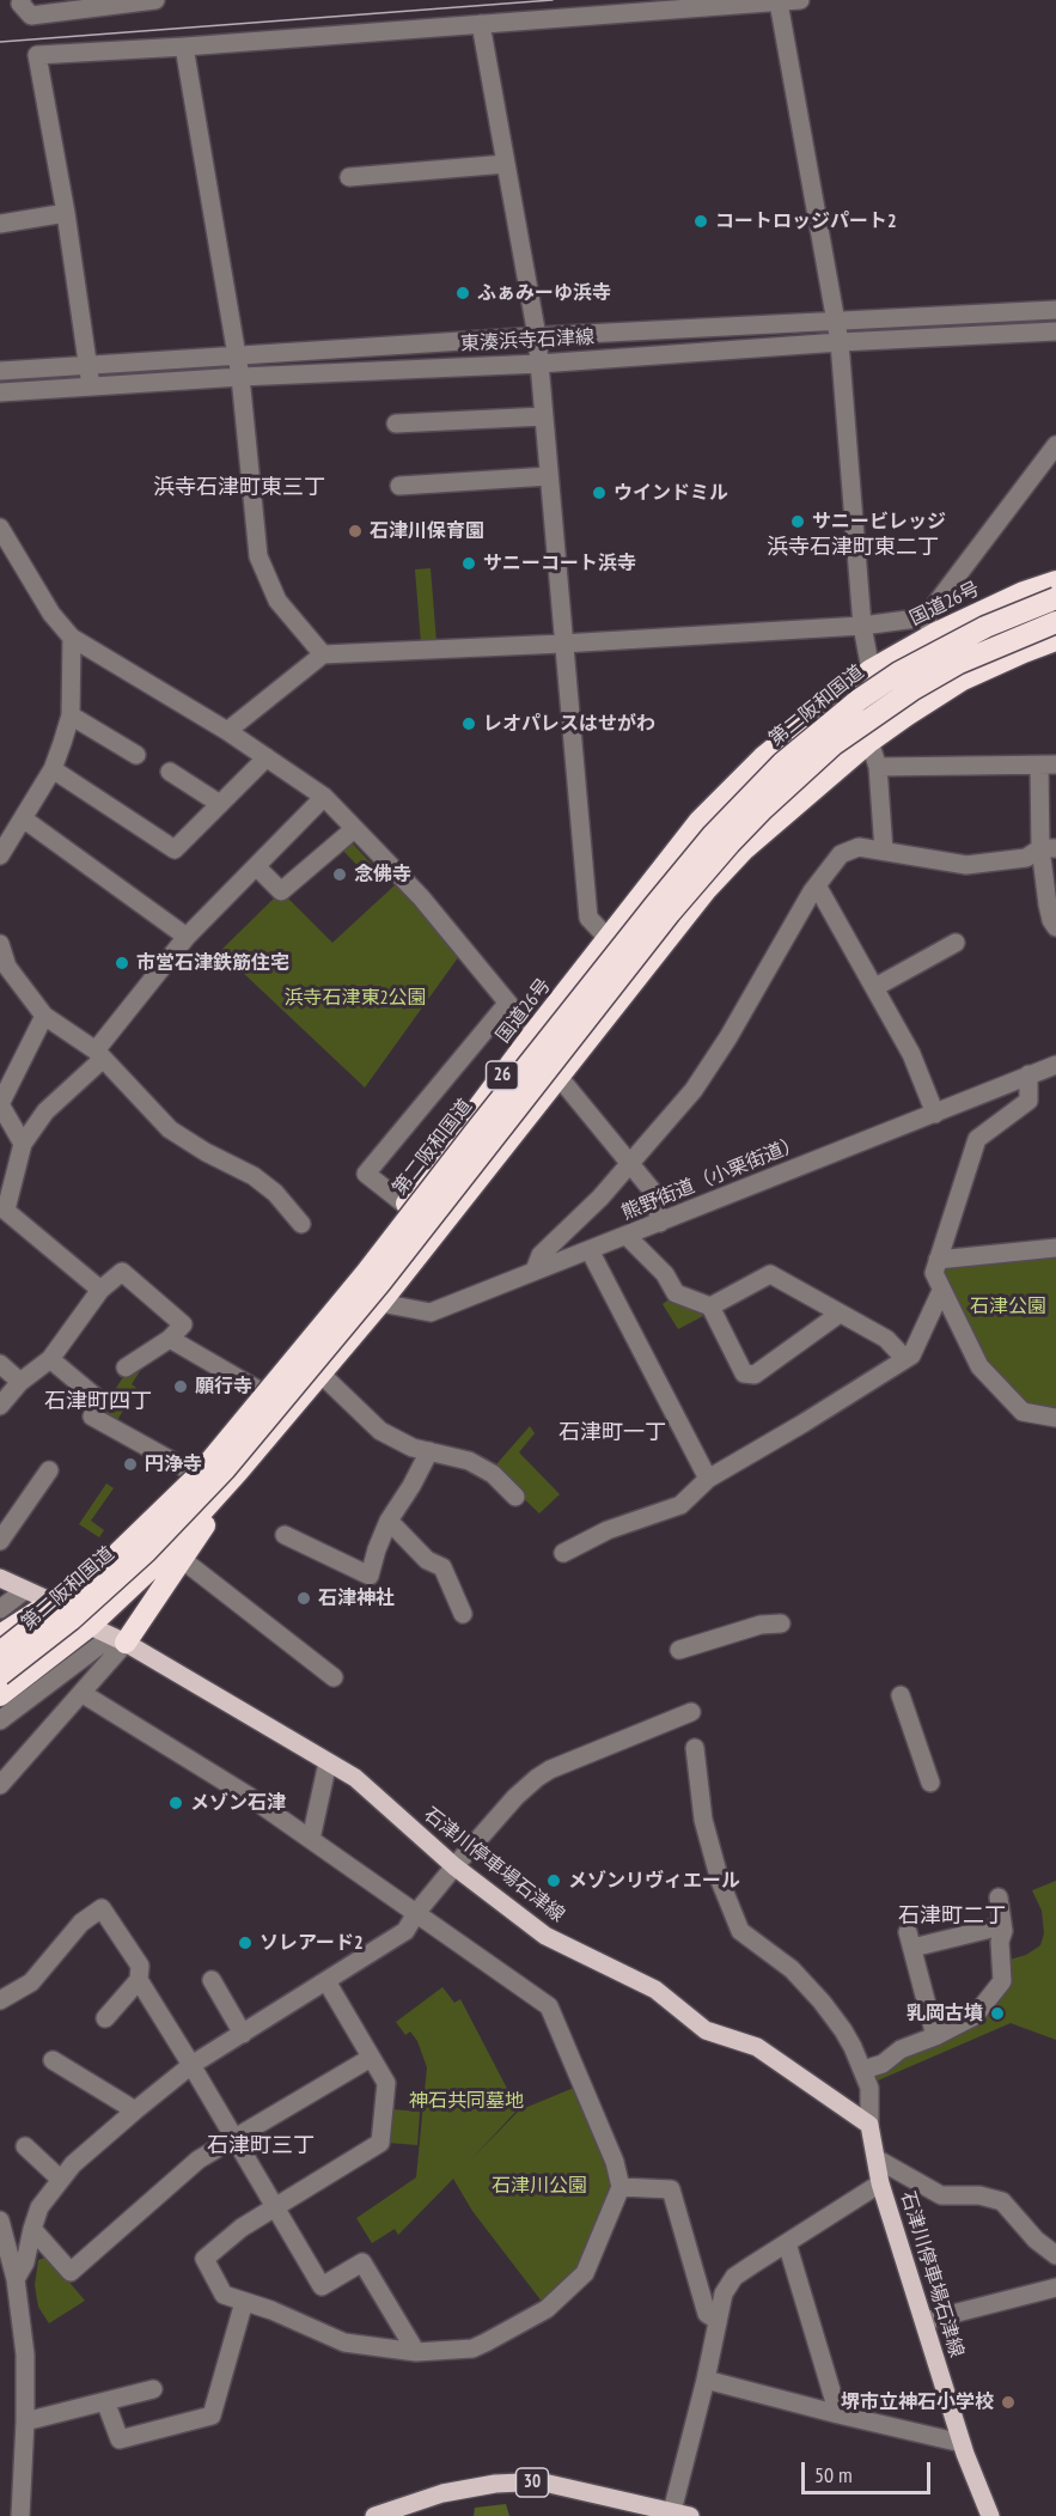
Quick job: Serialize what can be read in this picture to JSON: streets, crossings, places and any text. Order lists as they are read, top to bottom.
{
  "streets": {
    "highway": ["国道26号", "第二阪和国道", "26"],
    "main road": ["石津川停車場石津線", "30"],
    "street": ["東湊浜寺石津線", "熊野街道（小栗街道）"]
  },
  "crossings": [
    ["国道26号", "石津川停車場石津線"],
    ["26", "熊野街道（小栗街道）"],
    ["26", "石津川停車場石津線"]
  ],
  "districts": [
    "浜寺石津町東三丁",
    "浜寺石津町東二丁",
    "石津町四丁",
    "石津町一丁",
    "石津町二丁",
    "石津町三丁"
  ],
  "parks": [
    "浜寺石津東2公園",
    "石津公園",
    "神石共同墓地",
    "石津川公園"
  ],
  "places": [
    "コートロッジパート2",
    "ふぁみーゆ浜寺",
    "ウインドミル",
    "サニービレッジ",
    "石津川保育園",
    "サニーコート浜寺",
    "レオパレスはせがわ",
    "念佛寺",
    "市営石津鉄筋住宅",
    "願行寺",
    "円浄寺",
    "石津神社",
    "メゾン石津",
    "メゾンリヴィエール",
    "ソレアード2",
    "乳岡古墳",
    "堺市立神石小学校"
  ],
  "scale_bar": "50 m"
}
